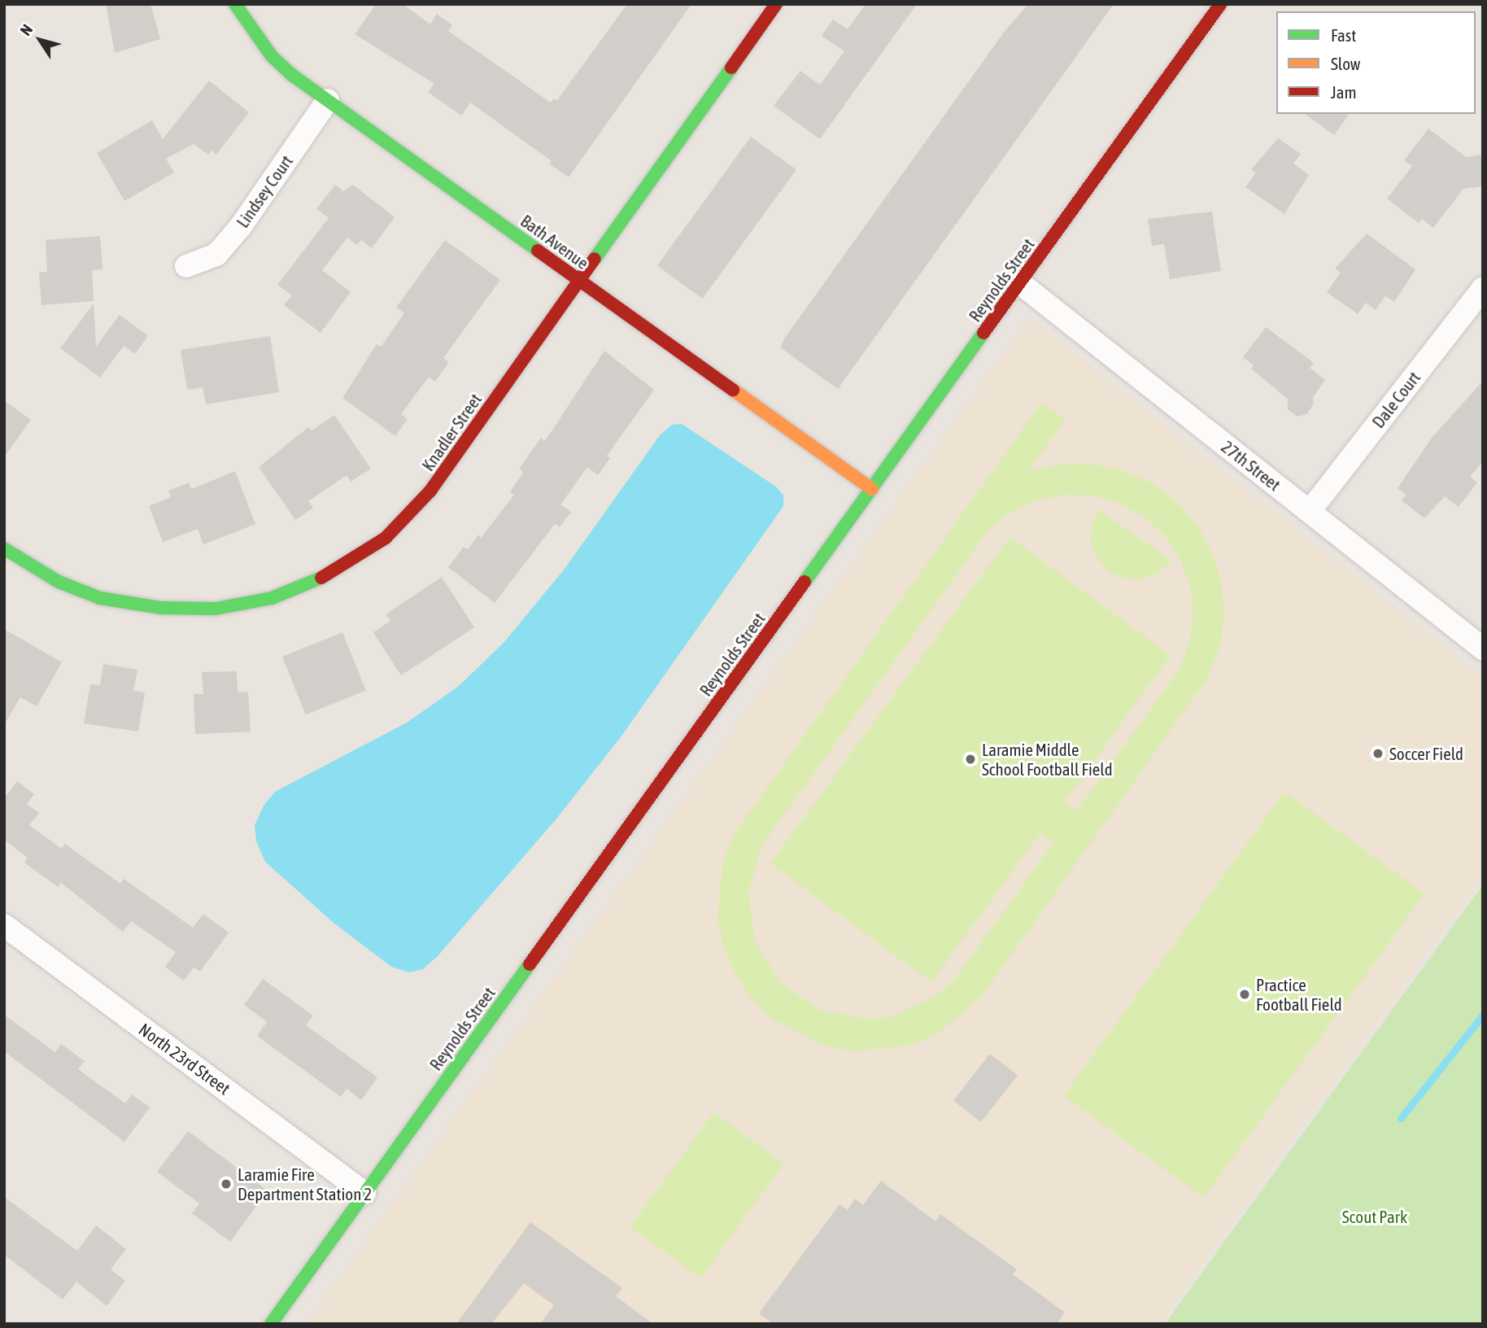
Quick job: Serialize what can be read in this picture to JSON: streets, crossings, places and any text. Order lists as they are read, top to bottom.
{
  "streets": {
    "street": [
      "Lindsey Court",
      "Bath Avenue",
      "Reynolds Street",
      "Dale Court",
      "Knadler Street",
      "27th Street",
      "North 23rd Street"
    ]
  },
  "crossings": [
    ["Lindsey Court", "Bath Avenue"],
    ["Bath Avenue", "Reynolds Street"],
    ["Bath Avenue", "Knadler Street"],
    ["Reynolds Street", "27th Street"],
    ["Reynolds Street", "North 23rd Street"],
    ["Dale Court", "27th Street"]
  ],
  "parks": ["Scout Park"],
  "places": [
    "Soccer Field",
    "Laramie Middle School Football Field",
    "Practice Football Field",
    "Laramie Fire Department Station 2"
  ],
  "legend": ["Fast", "Slow", "Jam"],
  "north": "top left"
}
